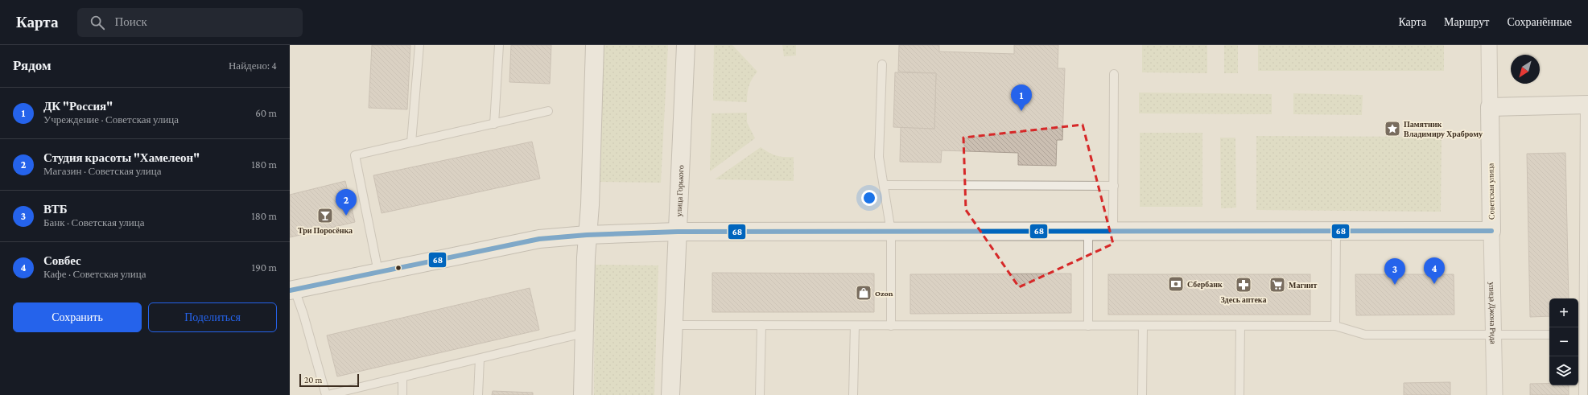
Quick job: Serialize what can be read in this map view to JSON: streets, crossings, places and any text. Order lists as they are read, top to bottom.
{
  "streets": {
    "street": ["улица Горького", "Советская улица", "улица Джона Рида"]
  },
  "crossings": [
    ["улица Горького", "Советская улица"],
    ["Советская улица", "улица Джона Рида"]
  ],
  "places": {
    "place": ["Памятник Владимиру Храброму"],
    "bar": ["Три Поросёнка"],
    "bank": ["Сбербанк"],
    "pharmacy": ["Здесь аптека"],
    "supermarket": ["Магнит"],
    "shop": ["Ozon"]
  },
  "lines": ["transit line 68"],
  "scale_bar": "20 m",
  "north": "bottom left",
  "page": {
    "header": "Карта",
    "search": "Поиск",
    "nav": ["Карта", "Маршрут", "Сохранённые"],
    "heading": ["Рядом", "Найдено: 4"],
    "pins": [
      "1",
      "2",
      "4",
      "3"
    ],
    "list": [
      {
        "mark": "1",
        "name": "ДК \"Россия\"",
        "note": "Учреждение · Советская улица",
        "value": "60 m"
      },
      {
        "mark": "2",
        "name": "Студия красоты \"Хамелеон\"",
        "note": "Магазин · Советская улица",
        "value": "180 m"
      },
      {
        "mark": "3",
        "name": "ВТБ",
        "note": "Банк · Советская улица",
        "value": "180 m"
      },
      {
        "mark": "4",
        "name": "Совбес",
        "note": "Кафе · Советская улица",
        "value": "190 m"
      }
    ],
    "buttons": ["Сохранить", "Поделиться"],
    "map_buttons": ["+", "−"],
    "scale": "20 m"
  }
}
